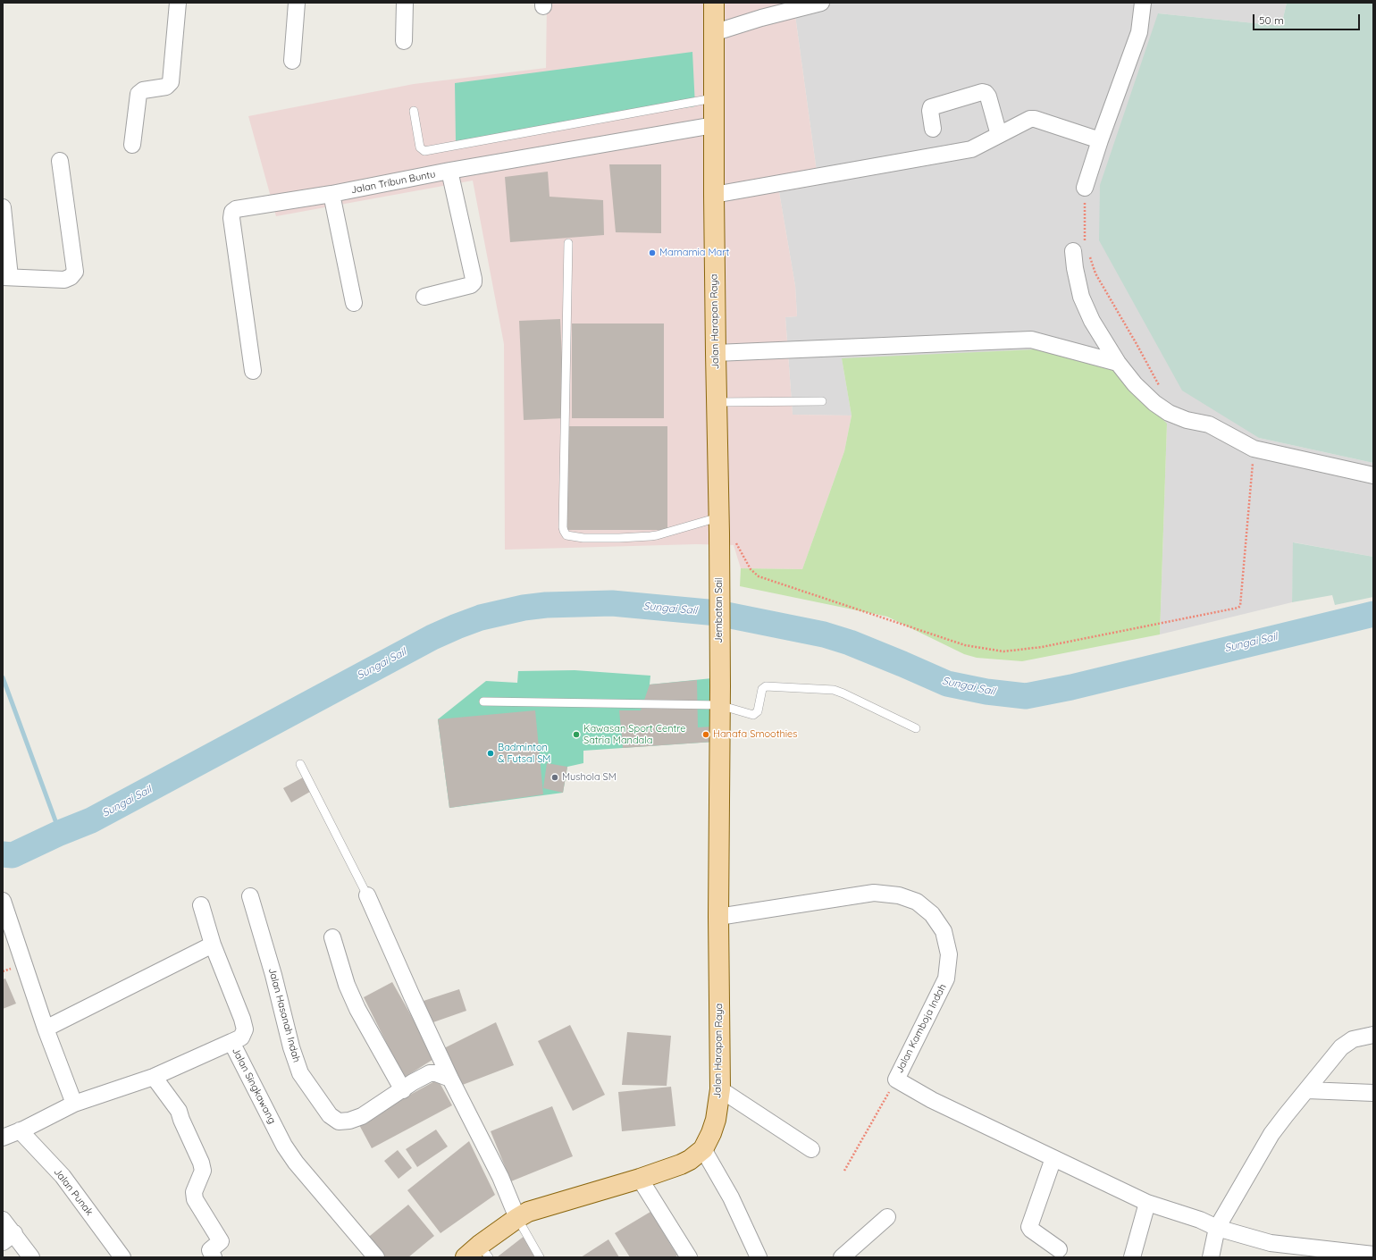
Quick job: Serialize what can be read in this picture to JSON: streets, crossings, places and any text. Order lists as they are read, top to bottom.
{
  "streets": {
    "main road": ["Jalan Harapan Raya", "Jembatan Sail"],
    "street": [
      "Jalan Tribun Buntu",
      "Jalan Hasanah Indah",
      "Jalan Kamboja Indah",
      "Jalan Singkawang",
      "Jalan Punak"
    ]
  },
  "crossings": [
    ["Jalan Tribun Buntu", "Jalan Harapan Raya"],
    ["Jalan Harapan Raya", "Jembatan Sail"],
    ["Jalan Harapan Raya", "Jalan Kamboja Indah"],
    ["Jalan Singkawang", "Jalan Punak"]
  ],
  "water": ["Sungai Sail"],
  "places": [
    "Mamamia Mart",
    "Kawasan Sport Centre Satria Mandala",
    "Hanafa Smoothies",
    "Badminton & Futsal SM",
    "Mushola SM"
  ],
  "scale_bar": "50 m"
}
